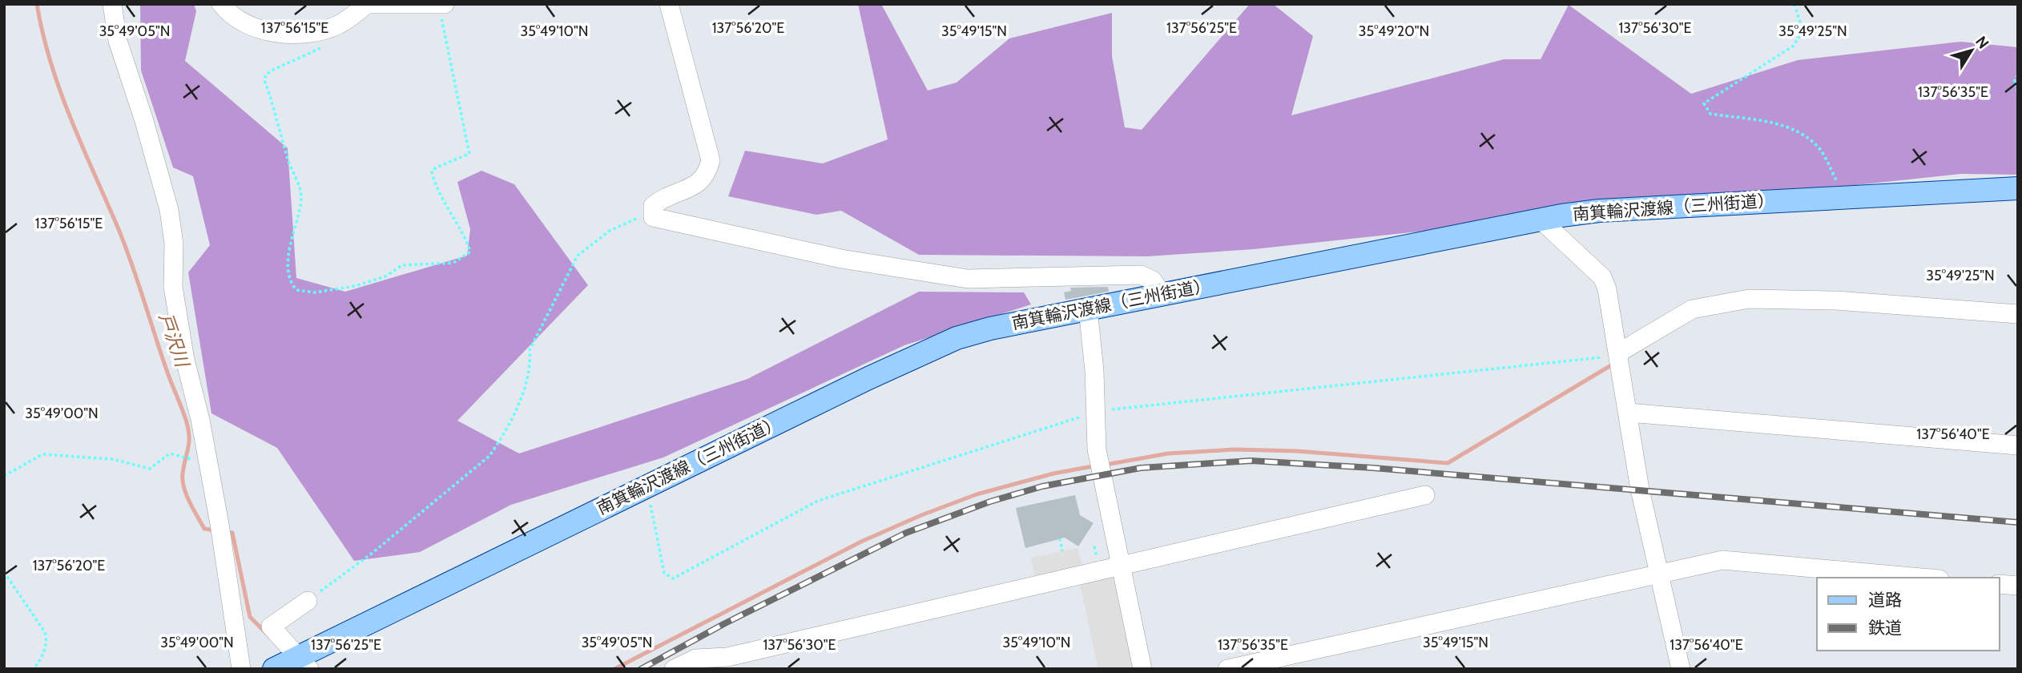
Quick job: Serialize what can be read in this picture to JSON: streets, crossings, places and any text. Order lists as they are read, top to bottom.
{
  "streets": {
    "main road": ["南箕輪沢渡線（三州街道）"]
  },
  "water": ["戸沢川"],
  "legend": ["道路", "鉄道"],
  "north": "top right",
  "coordinates": [
    "137°56'15\"E",
    "137°56'20\"E",
    "137°56'25\"E",
    "137°56'30\"E",
    "35°49'05\"N",
    "35°49'10\"N",
    "35°49'15\"N",
    "35°49'20\"N",
    "35°49'25\"N",
    "137°56'35\"E",
    "35°49'00\"N",
    "137°56'40\"E"
  ]
}
